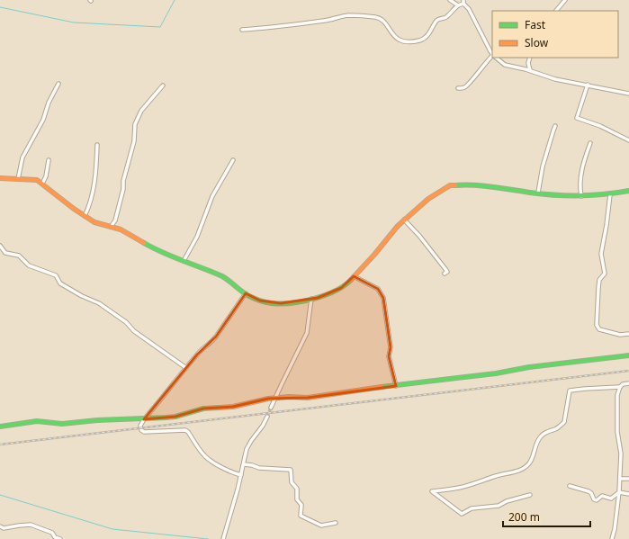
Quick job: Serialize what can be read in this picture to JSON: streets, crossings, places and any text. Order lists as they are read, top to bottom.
{
  "legend": ["Fast", "Slow"],
  "scale_bar": "200 m"
}
